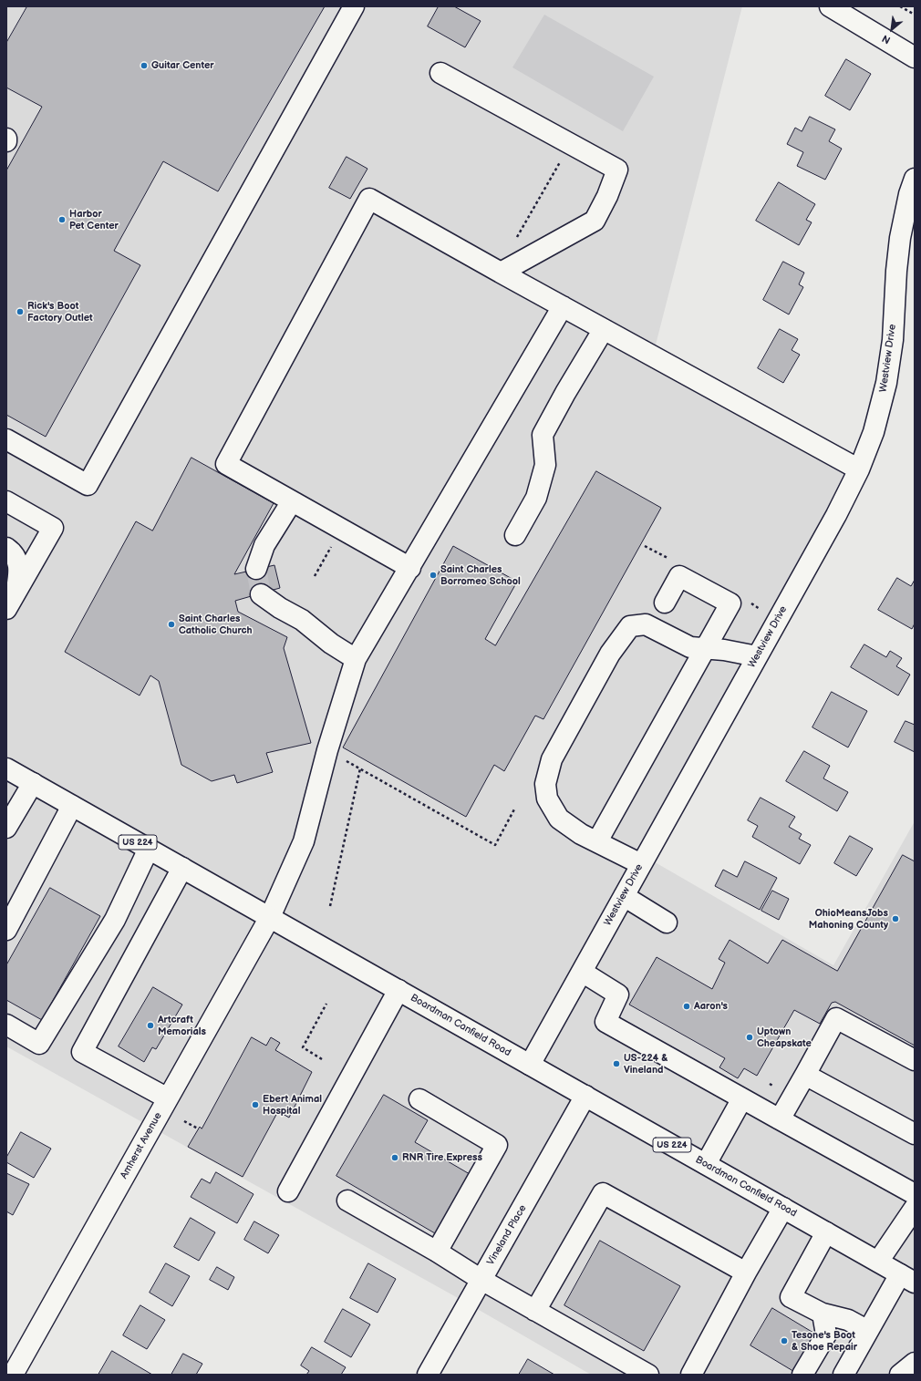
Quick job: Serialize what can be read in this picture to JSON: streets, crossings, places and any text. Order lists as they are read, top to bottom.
{
  "streets": {
    "street": [
      "Westview Drive",
      "US 224",
      "Boardman Canfield Road",
      "Amherst Avenue",
      "Vineland Place"
    ]
  },
  "crossings": [
    ["Westview Drive", "Boardman Canfield Road"],
    ["Boardman Canfield Road", "Amherst Avenue"],
    ["Boardman Canfield Road", "Vineland Place"]
  ],
  "places": [
    "Guitar Center",
    "Harbor Pet Center",
    "Rick's Boot Factory Outlet",
    "Saint Charles Borromeo School",
    "Saint Charles Catholic Church",
    "OhioMeansJobs Mahoning County",
    "Aaron's",
    "Artcraft Memorials",
    "Uptown Cheapskate",
    "US-224 & Vineland",
    "Ebert Animal Hospital",
    "RNR Tire Express",
    "Tesone's Boot & Shoe Repair"
  ],
  "north": "bottom left"
}
